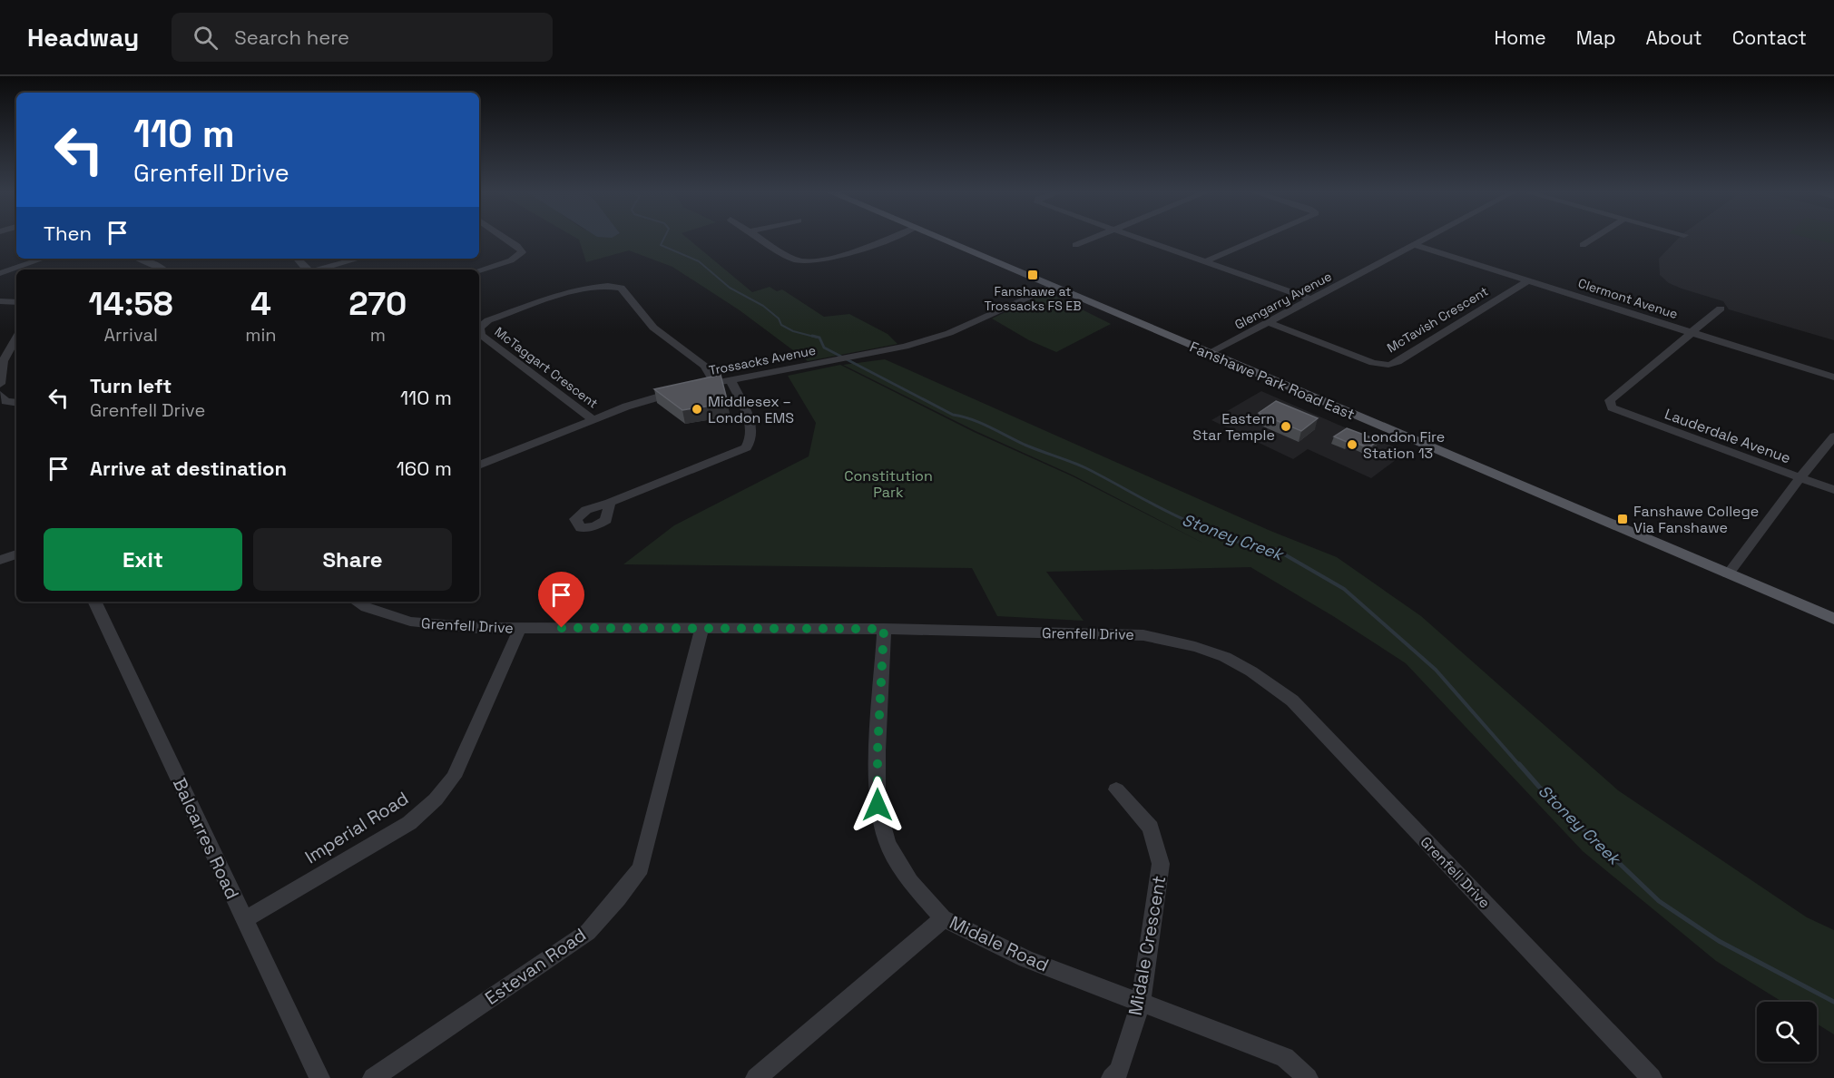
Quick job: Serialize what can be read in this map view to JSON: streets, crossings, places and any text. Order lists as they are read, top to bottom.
{
  "streets": {
    "main road": ["Fanshawe Park Road East"],
    "street": [
      "Clermont Avenue",
      "Glengarry Avenue",
      "McTavish Crescent",
      "Trossacks Avenue",
      "McTaggart Crescent",
      "Lauderdale Avenue",
      "Grenfell Drive",
      "Imperial Road",
      "Balcarres Road",
      "Midale Road",
      "Midale Crescent",
      "Estevan Road"
    ]
  },
  "crossings": [
    ["Clermont Avenue", "Glengarry Avenue"],
    ["Clermont Avenue", "McTavish Crescent"],
    ["Clermont Avenue", "Lauderdale Avenue"],
    ["Glengarry Avenue", "McTavish Crescent"],
    ["Glengarry Avenue", "Fanshawe Park Road East"],
    ["Trossacks Avenue", "McTaggart Crescent"],
    ["Trossacks Avenue", "Fanshawe Park Road East"],
    ["Grenfell Drive", "Imperial Road"],
    ["Grenfell Drive", "Midale Road"],
    ["Grenfell Drive", "Estevan Road"],
    ["Imperial Road", "Balcarres Road"],
    ["Midale Road", "Midale Crescent"]
  ],
  "water": ["Stoney Creek"],
  "parks": ["Constitution Park"],
  "places": {
    "transit": ["Fanshawe at Trossacks FS EB", "Fanshawe College Via Fanshawe"],
    "other": ["Middlesex – London EMS", "Eastern Star Temple", "London Fire Station 13"]
  },
  "page": {
    "header": "Headway",
    "search": "Search here",
    "nav": [
      "Home",
      "Map",
      "About",
      "Contact"
    ],
    "turn": ["110 m", "Grenfell Drive"],
    "then": "Then",
    "eta": [
      "14:58",
      "Arrival",
      "4",
      "min",
      "270",
      "m"
    ],
    "list": [
      {
        "name": "Turn left",
        "note": "Grenfell Drive",
        "value": "110 m"
      },
      {
        "name": "Arrive at destination",
        "value": "160 m"
      }
    ],
    "buttons": ["Exit", "Share"]
  }
}
